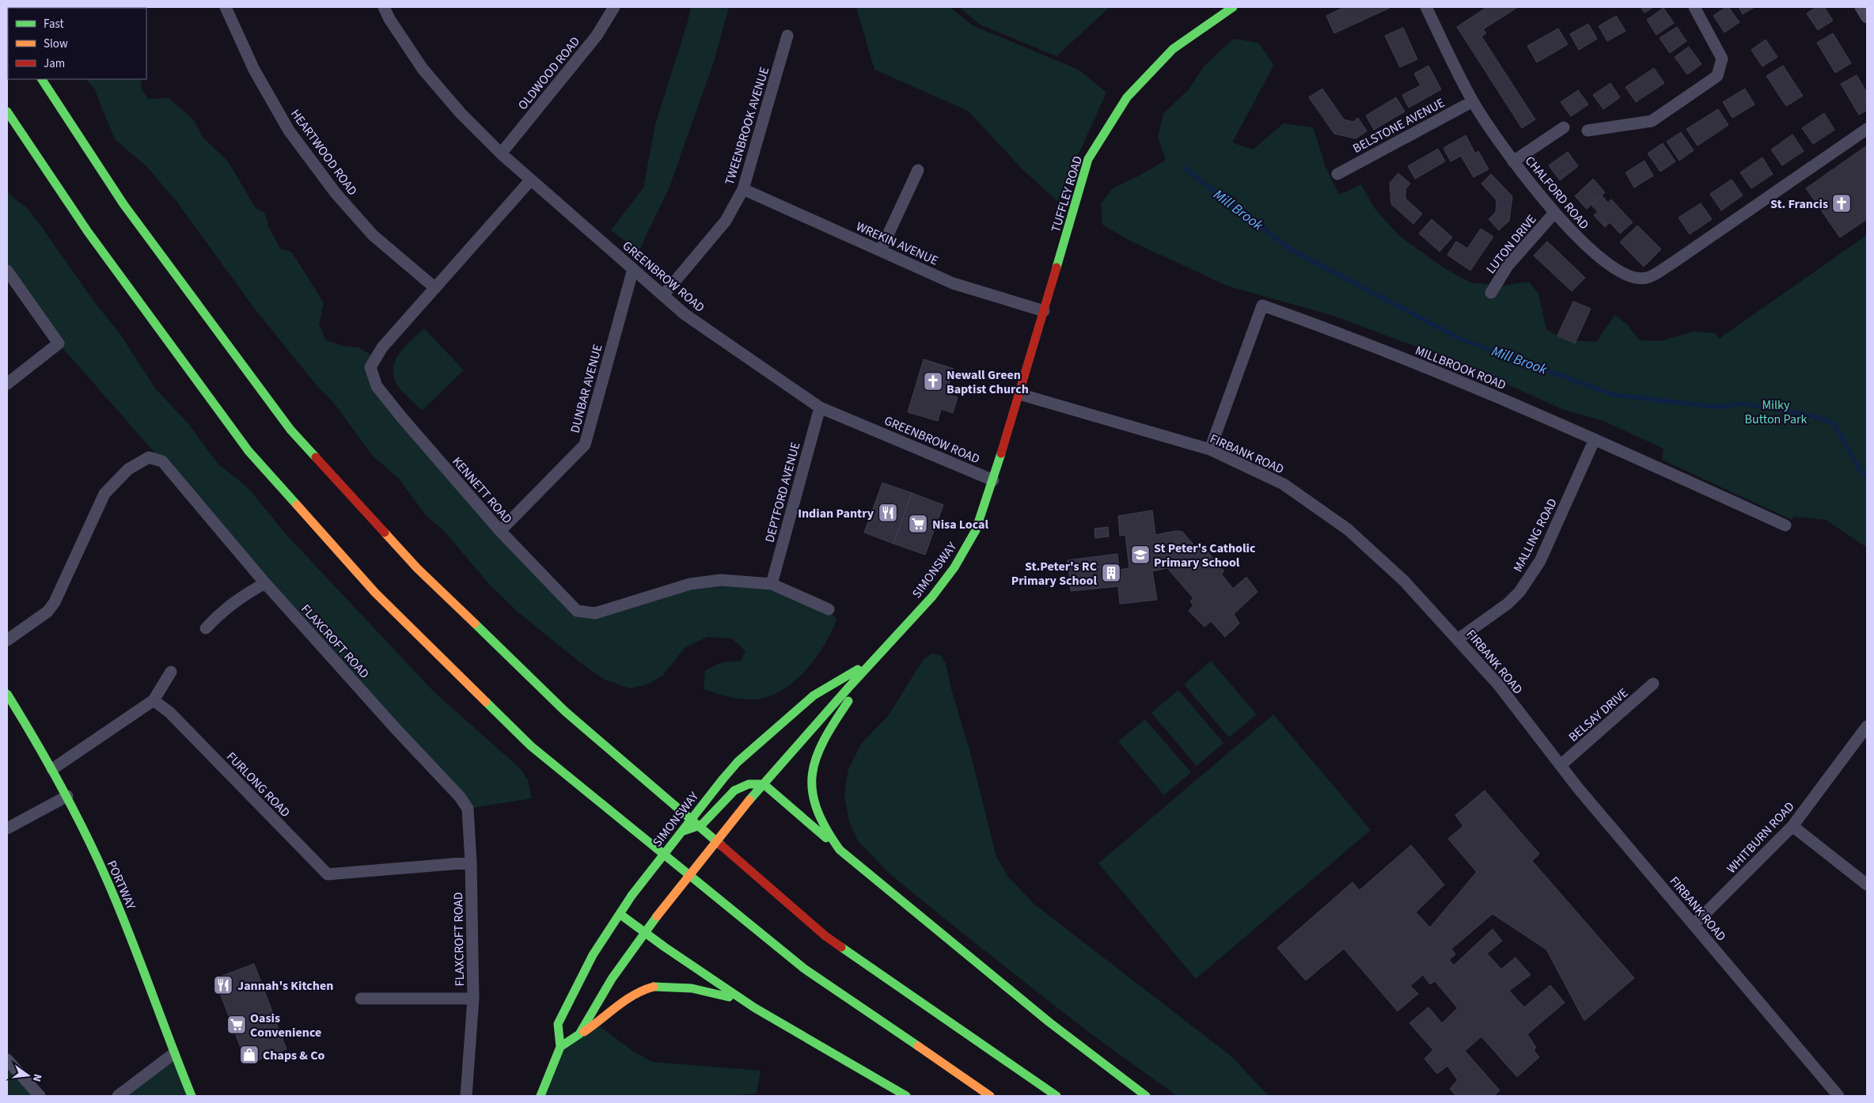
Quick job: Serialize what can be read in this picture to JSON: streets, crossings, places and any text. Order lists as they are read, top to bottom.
{
  "streets": {
    "main road": ["TUFFLEY ROAD", "SIMONSWAY", "PORTWAY"],
    "street": [
      "OLDWOOD ROAD",
      "BELSTONE AVENUE",
      "TWEENBROOK AVENUE",
      "HEARTWOOD ROAD",
      "CHALFORD ROAD",
      "WREKIN AVENUE",
      "LUTON DRIVE",
      "GREENBROW ROAD",
      "MILLBROOK ROAD",
      "DUNBAR AVENUE",
      "FIRBANK ROAD",
      "KENNETT ROAD",
      "DEPTFORD AVENUE",
      "MALLING ROAD",
      "FLAXCROFT ROAD",
      "BELSAY DRIVE",
      "FURLONG ROAD",
      "WHITBURN ROAD"
    ]
  },
  "crossings": [
    ["OLDWOOD ROAD", "GREENBROW ROAD"],
    ["BELSTONE AVENUE", "CHALFORD ROAD"],
    ["TWEENBROOK AVENUE", "WREKIN AVENUE"],
    ["TWEENBROOK AVENUE", "GREENBROW ROAD"],
    ["HEARTWOOD ROAD", "KENNETT ROAD"],
    ["CHALFORD ROAD", "LUTON DRIVE"],
    ["TUFFLEY ROAD", "WREKIN AVENUE"],
    ["TUFFLEY ROAD", "FIRBANK ROAD"],
    ["TUFFLEY ROAD", "SIMONSWAY"],
    ["GREENBROW ROAD", "DUNBAR AVENUE"],
    ["GREENBROW ROAD", "KENNETT ROAD"],
    ["GREENBROW ROAD", "DEPTFORD AVENUE"],
    ["GREENBROW ROAD", "SIMONSWAY"],
    ["MILLBROOK ROAD", "FIRBANK ROAD"],
    ["MILLBROOK ROAD", "MALLING ROAD"],
    ["DUNBAR AVENUE", "KENNETT ROAD"],
    ["FIRBANK ROAD", "MALLING ROAD"],
    ["FIRBANK ROAD", "SIMONSWAY"],
    ["FIRBANK ROAD", "BELSAY DRIVE"],
    ["FIRBANK ROAD", "WHITBURN ROAD"],
    ["KENNETT ROAD", "DEPTFORD AVENUE"],
    ["FLAXCROFT ROAD", "FURLONG ROAD"]
  ],
  "water": ["Mill Brook"],
  "parks": ["Milky Button Park"],
  "places": {
    "church": ["St. Francis", "Newall Green Baptist Church"],
    "restaurant": ["Indian Pantry", "Jannah's Kitchen"],
    "supermarket": ["Nisa Local", "Oasis Convenience"],
    "school or university": ["St Peter's Catholic Primary School"],
    "building": ["St.Peter's RC Primary School"],
    "shop": ["Chaps & Co"]
  },
  "legend": ["Fast", "Slow", "Jam"],
  "north": "right"
}
